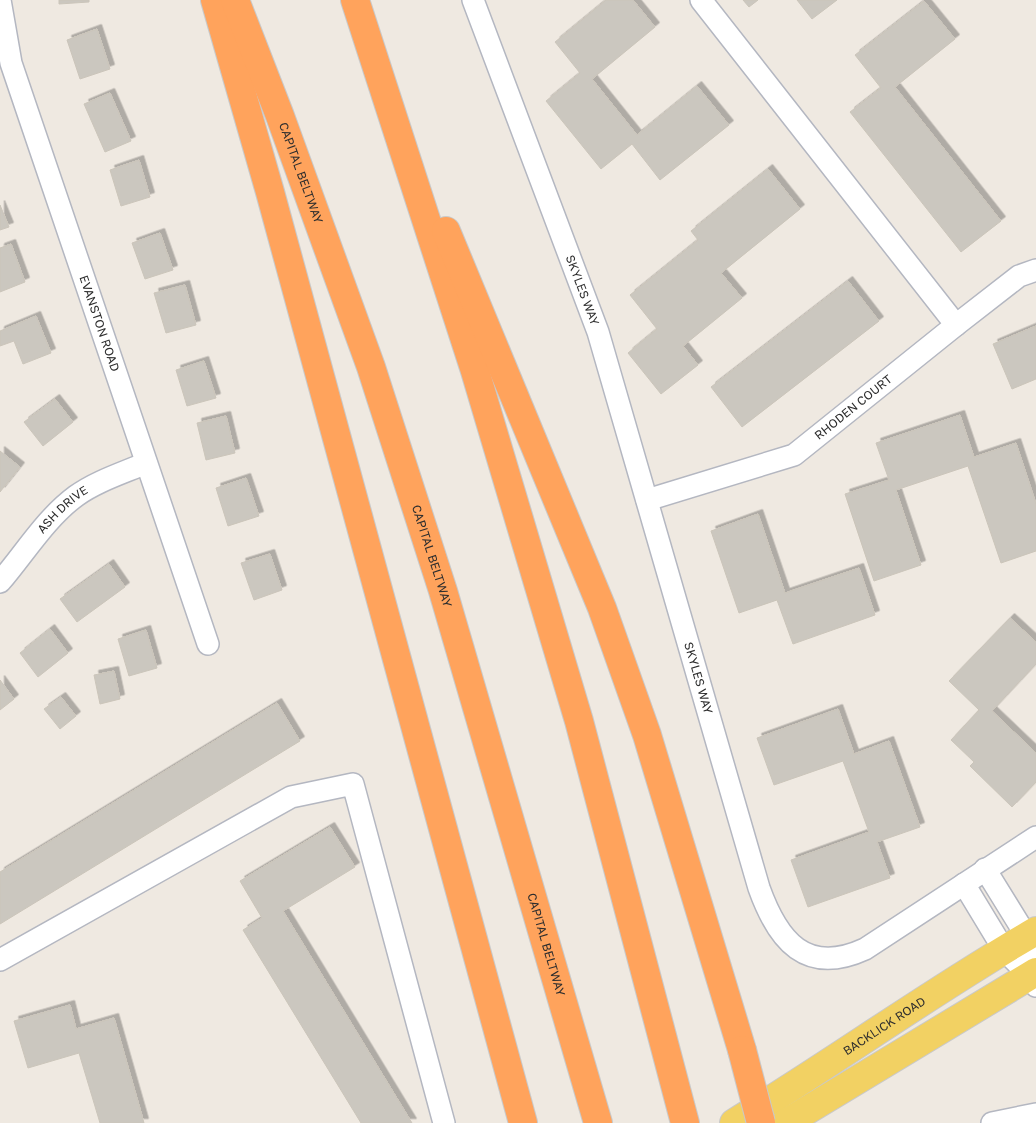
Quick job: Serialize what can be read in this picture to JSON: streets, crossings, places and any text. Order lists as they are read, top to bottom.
{
  "streets": {
    "highway": ["CAPITAL BELTWAY"],
    "main road": ["BACKLICK ROAD"],
    "street": [
      "SKYLES WAY",
      "EVANSTON ROAD",
      "RHODEN COURT",
      "ASH DRIVE"
    ]
  },
  "crossings": [
    ["SKYLES WAY", "RHODEN COURT"],
    ["EVANSTON ROAD", "ASH DRIVE"]
  ]
}
